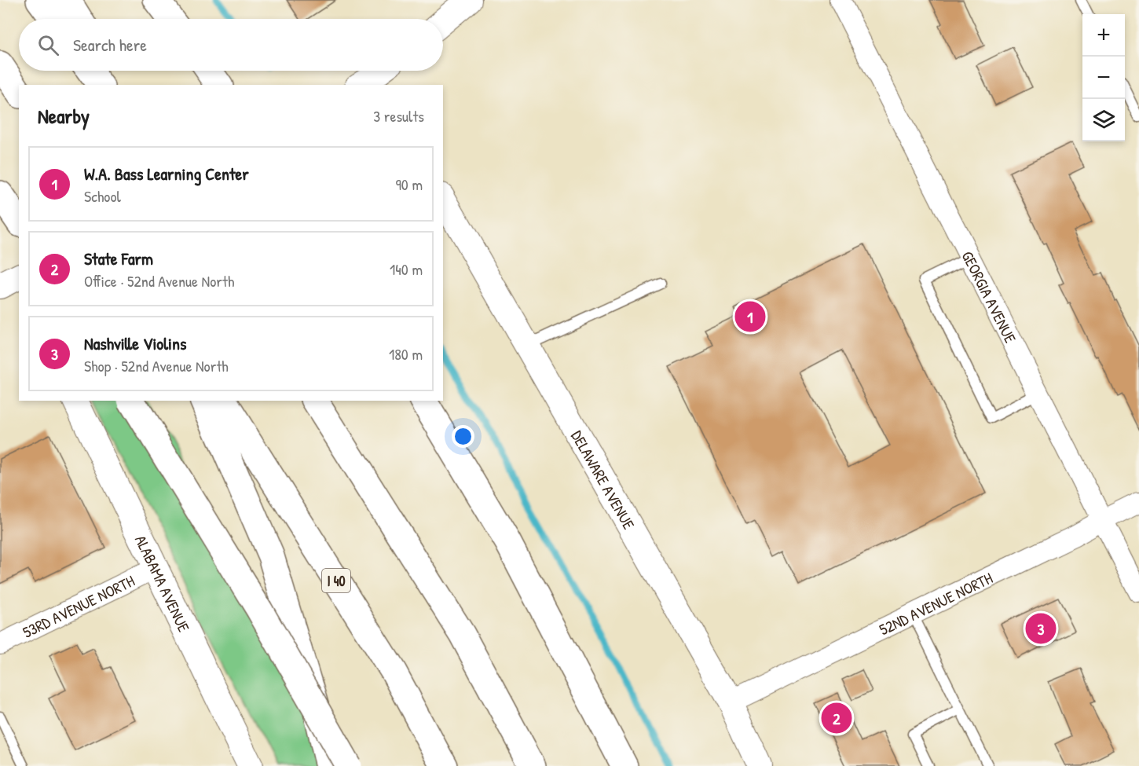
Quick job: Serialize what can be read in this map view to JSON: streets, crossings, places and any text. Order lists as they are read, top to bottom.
{
  "streets": {
    "highway": ["I 40"],
    "street": [
      "GEORGIA AVENUE",
      "DELAWARE AVENUE",
      "ALABAMA AVENUE",
      "52ND AVENUE NORTH",
      "53RD AVENUE NORTH"
    ]
  },
  "crossings": [
    ["GEORGIA AVENUE", "52ND AVENUE NORTH"],
    ["DELAWARE AVENUE", "52ND AVENUE NORTH"],
    ["ALABAMA AVENUE", "53RD AVENUE NORTH"]
  ],
  "page": {
    "map_buttons": ["+", "−"],
    "search": "Search here",
    "heading": ["Nearby", "3 results"],
    "list": [
      {
        "mark": "1",
        "name": "W.A. Bass Learning Center",
        "note": "School",
        "value": "90 m"
      },
      {
        "mark": "2",
        "name": "State Farm",
        "note": "Office · 52nd Avenue North",
        "value": "140 m"
      },
      {
        "mark": "3",
        "name": "Nashville Violins",
        "note": "Shop · 52nd Avenue North",
        "value": "180 m"
      }
    ],
    "pins": ["1", "3", "2"]
  }
}
